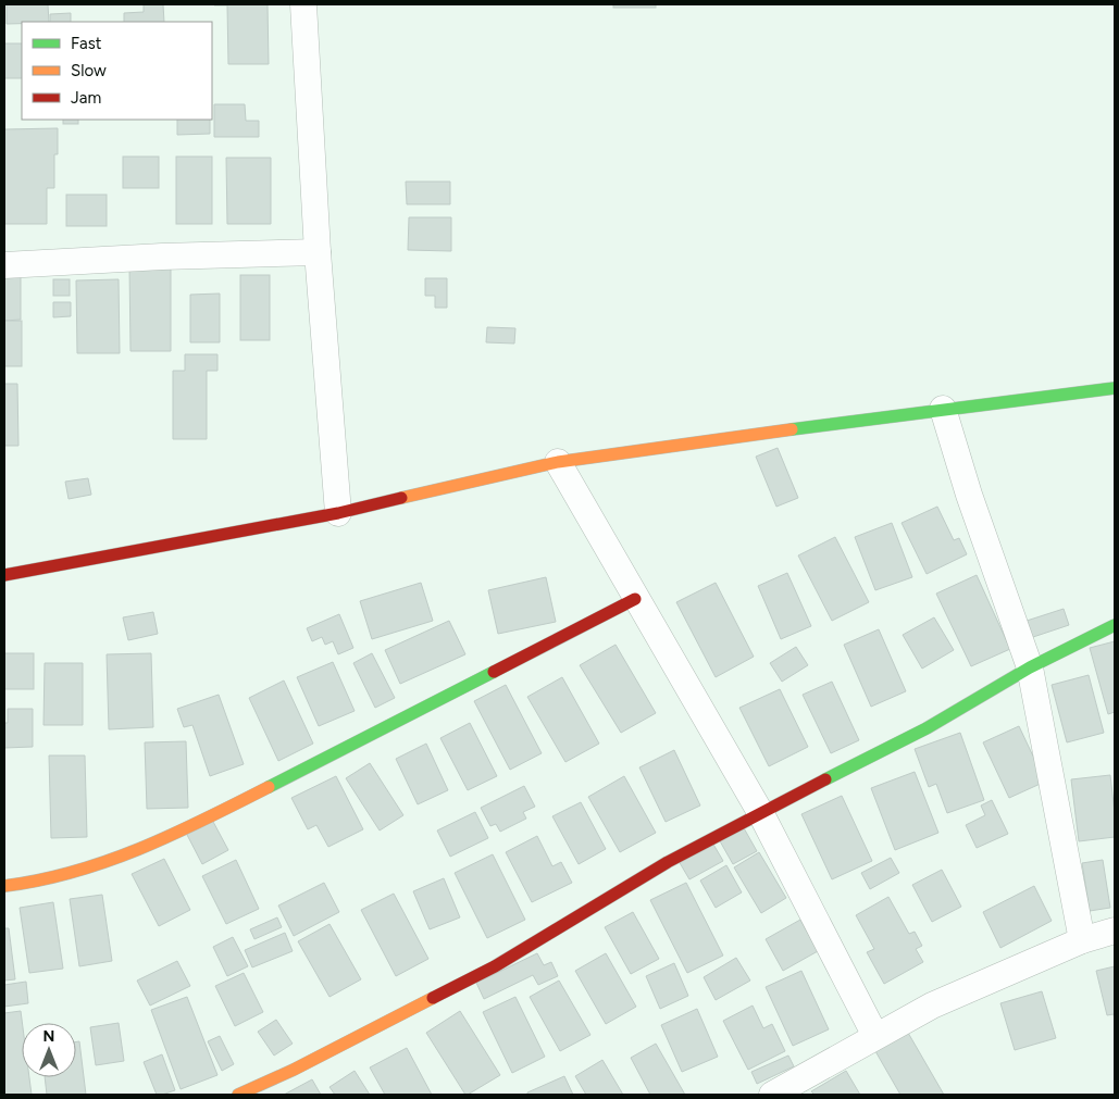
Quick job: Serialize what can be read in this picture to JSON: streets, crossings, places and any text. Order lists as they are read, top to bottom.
{
  "legend": ["Fast", "Slow", "Jam"],
  "north": "top"
}
